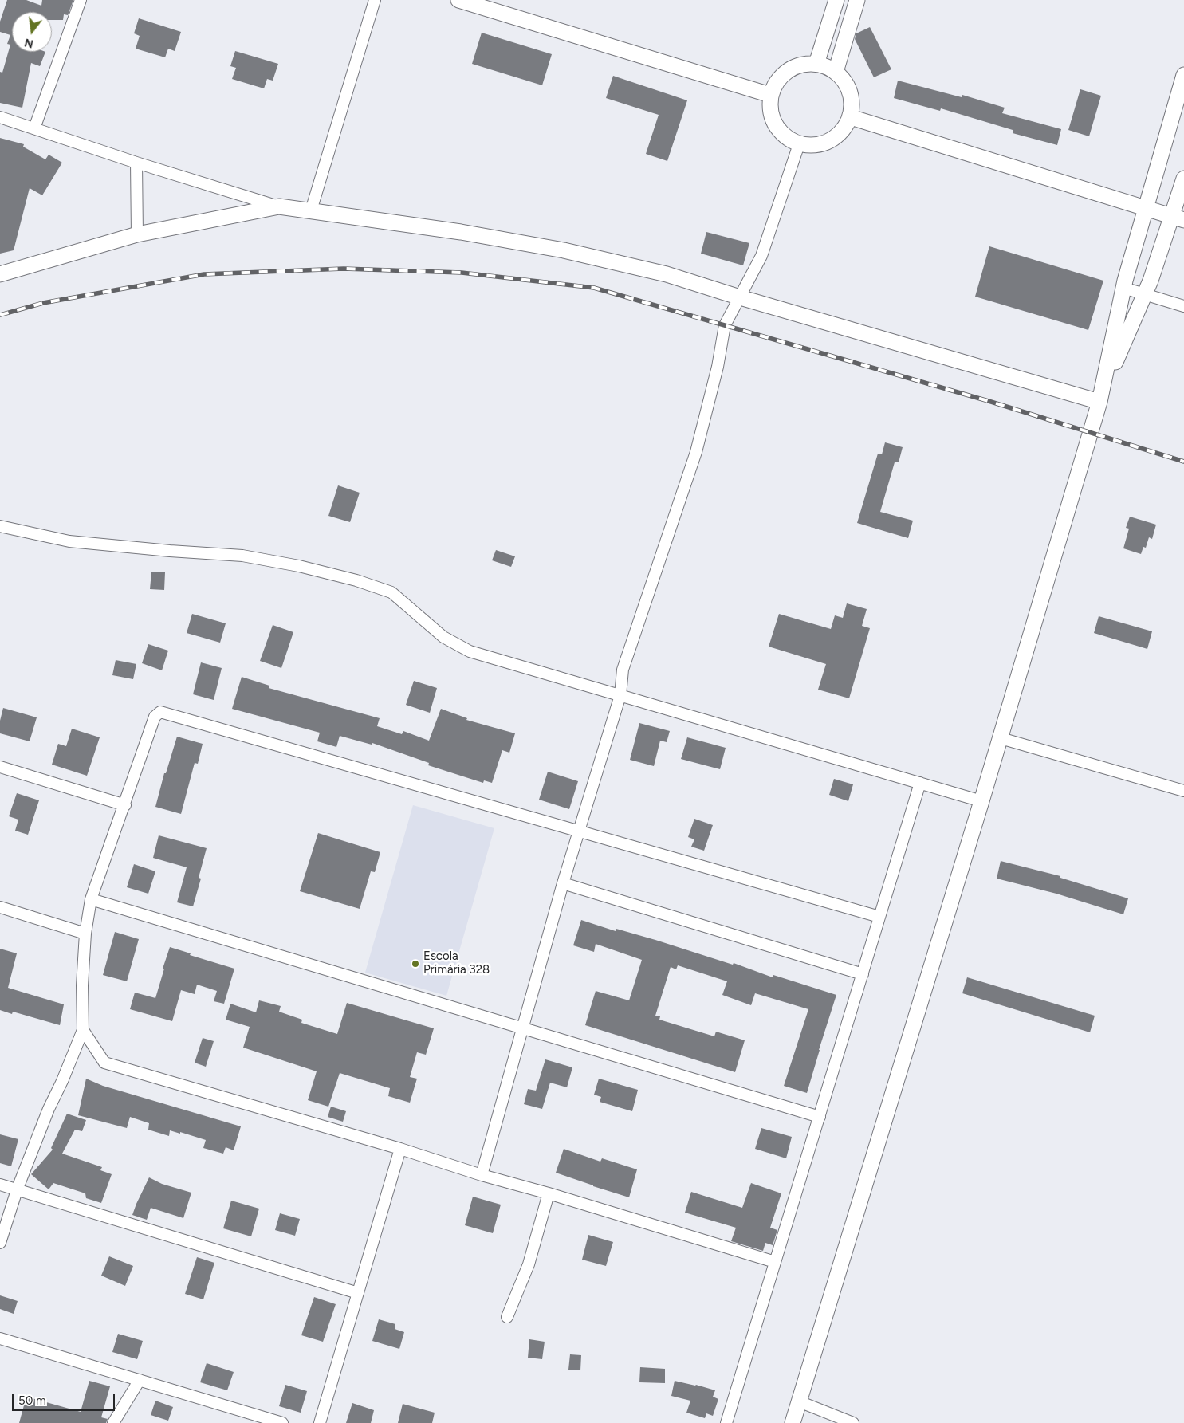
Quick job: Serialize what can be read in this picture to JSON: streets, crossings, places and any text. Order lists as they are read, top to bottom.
{
  "places": ["Escola Primária 328"],
  "scale_bar": "50 m",
  "north": "bottom"
}
